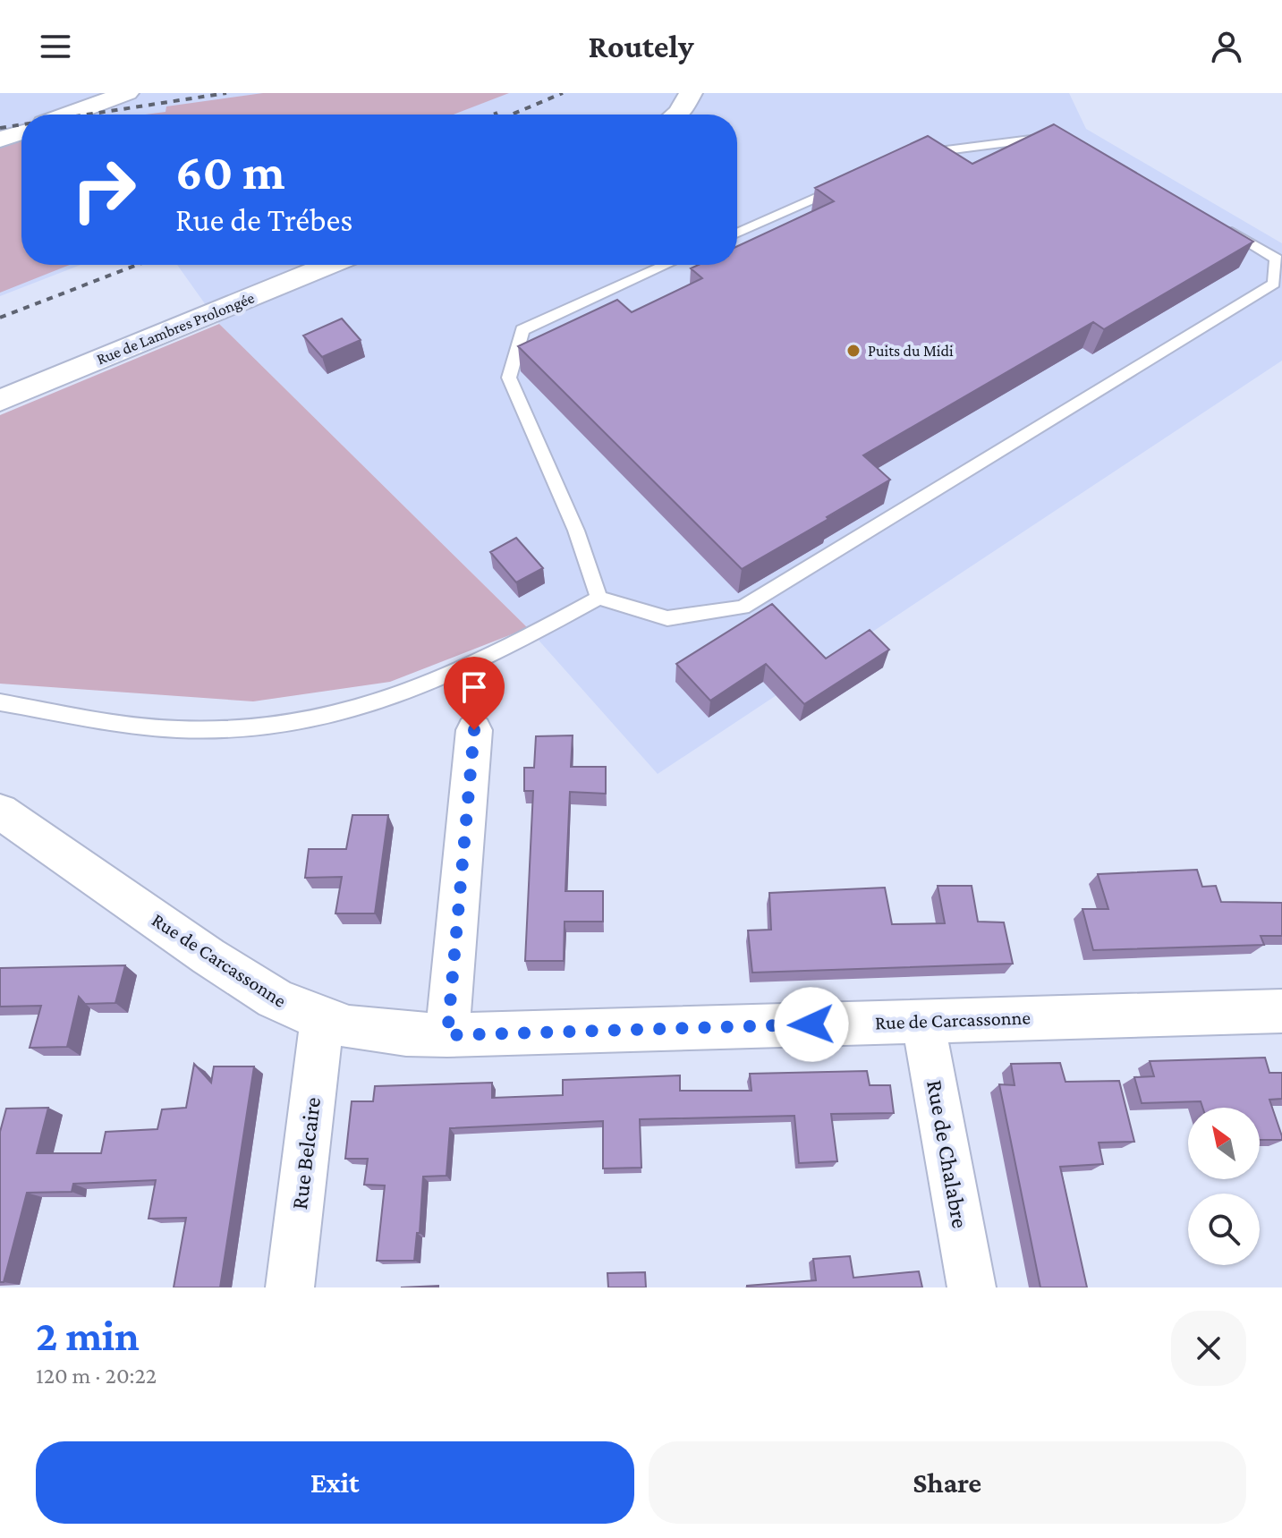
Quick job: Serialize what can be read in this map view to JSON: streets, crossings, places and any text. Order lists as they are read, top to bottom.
{
  "streets": {
    "street": [
      "Rue de Lambres Prolongée",
      "Rue de Carcassonne",
      "Rue Belcaire",
      "Rue de Chalabre"
    ]
  },
  "crossings": [
    ["Rue de Carcassonne", "Rue Belcaire"],
    ["Rue de Carcassonne", "Rue de Chalabre"]
  ],
  "places": ["Puits du Midi"],
  "north": "top left",
  "page": {
    "header": "Routely",
    "turn": ["60 m", "Rue de Trébes"],
    "heading": ["2 min", "120 m · 20:22"],
    "buttons": ["Exit", "Share"]
  }
}
